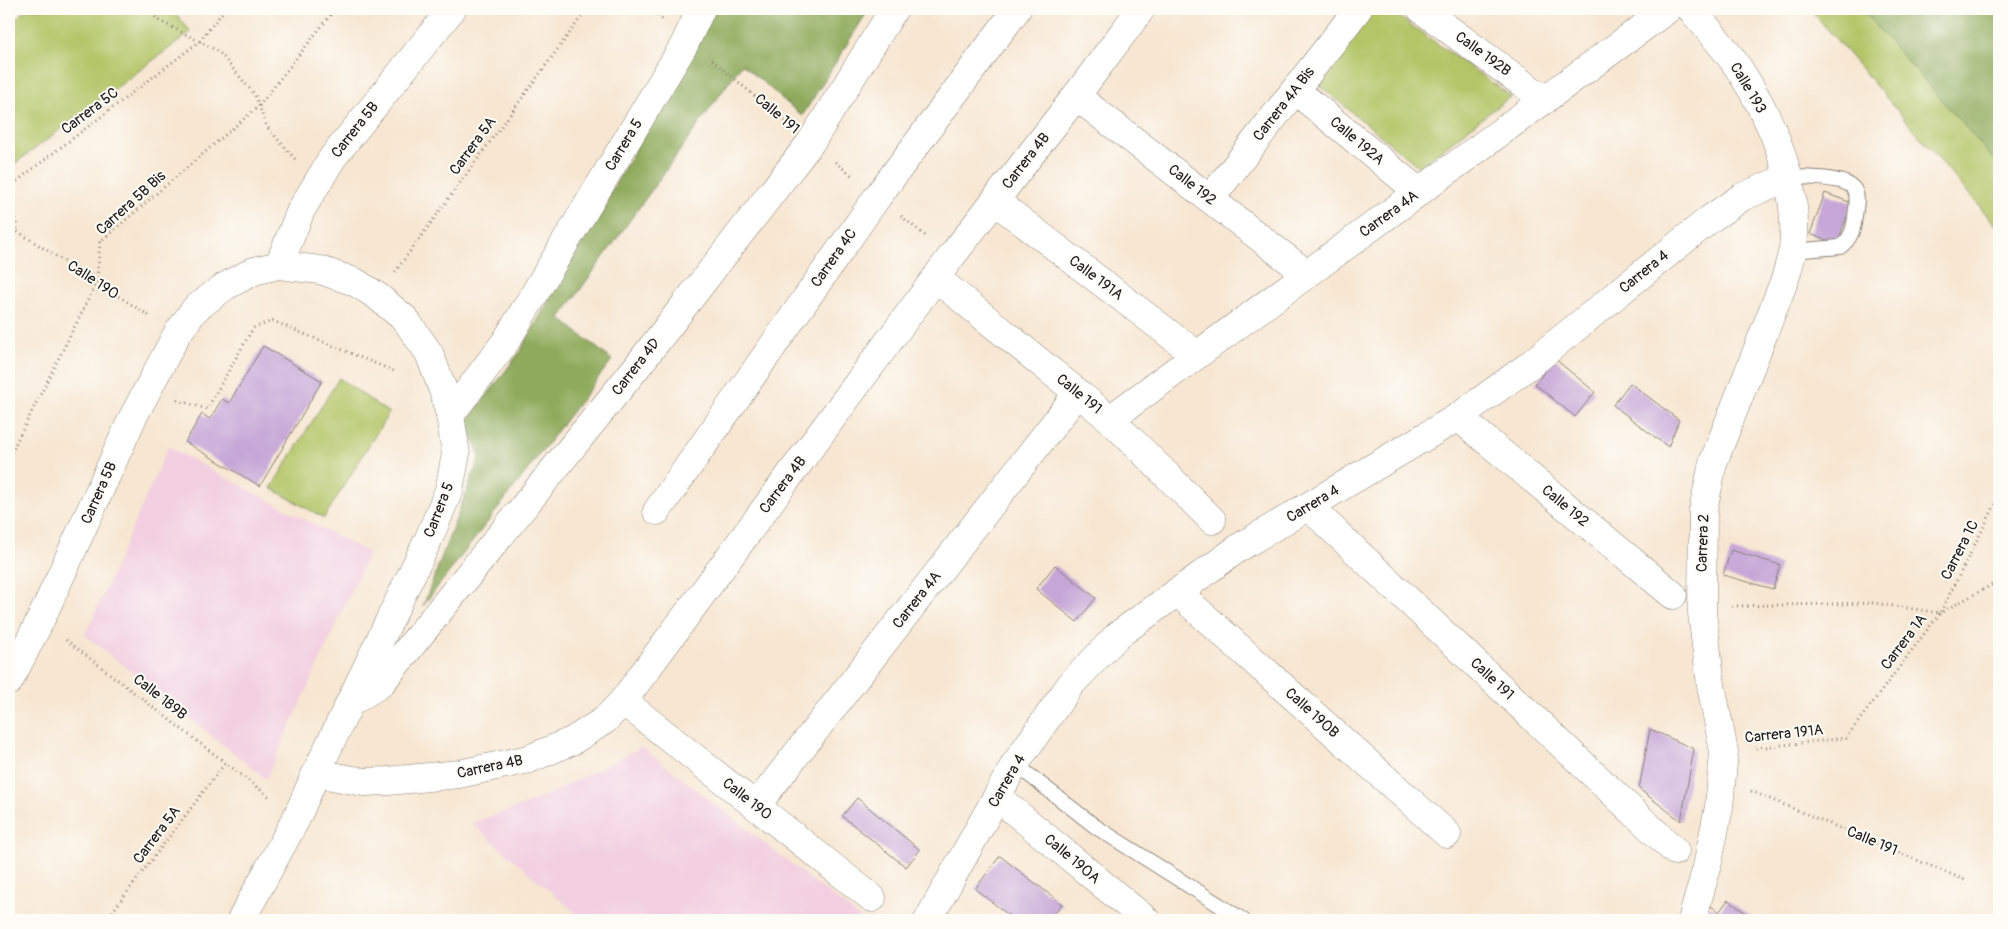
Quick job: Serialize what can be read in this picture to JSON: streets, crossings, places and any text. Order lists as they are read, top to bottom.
{
  "streets": {
    "street": [
      "Calle 192B",
      "Calle 193",
      "Carrera 4A Bis",
      "Calle 191",
      "Carrera 5B",
      "Calle 192A",
      "Carrera 5",
      "Carrera 4B",
      "Calle 192",
      "Carrera 4A",
      "Carrera 4C",
      "Carrera 4",
      "Calle 191A",
      "Calle 190",
      "Carrera 4D",
      "Carrera 2",
      "Calle 190B",
      "Calle 190A"
    ],
    "path": [
      "Carrera 5C",
      "Carrera 5A",
      "Carrera 5B Bis",
      "Carrera 1C",
      "Carrera 1A",
      "Calle 189B",
      "Carrera 191A"
    ]
  },
  "crossings": [
    ["Calle 192B", "Carrera 4A"],
    ["Calle 193", "Carrera 4"],
    ["Calle 193", "Carrera 2"],
    ["Carrera 4A Bis", "Calle 192A"],
    ["Carrera 4A Bis", "Calle 192"],
    ["Carrera 5C", "Calle 190"],
    ["Calle 191", "Carrera 5"],
    ["Calle 191", "Carrera 4B"],
    ["Calle 191", "Carrera 4A"],
    ["Calle 191", "Carrera 4C"],
    ["Calle 191", "Carrera 4"],
    ["Calle 191", "Carrera 4D"],
    ["Calle 191", "Carrera 2"],
    ["Carrera 5B", "Calle 190"],
    ["Carrera 5B", "Calle 189B"],
    ["Calle 192A", "Carrera 4A"],
    ["Carrera 5", "Carrera 4B"],
    ["Carrera 5", "Carrera 4D"],
    ["Carrera 5", "Calle 189B"],
    ["Carrera 5A", "Calle 189B"],
    ["Carrera 4B", "Calle 192"],
    ["Carrera 4B", "Calle 191A"],
    ["Carrera 4B", "Calle 190"],
    ["Calle 192", "Carrera 4A"],
    ["Calle 192", "Carrera 4"],
    ["Carrera 5B Bis", "Calle 190"],
    ["Carrera 4A", "Calle 191A"],
    ["Carrera 4A", "Calle 190"],
    ["Carrera 4", "Carrera 2"],
    ["Carrera 4", "Calle 190B"],
    ["Carrera 4", "Calle 190A"],
    ["Carrera 2", "Carrera 191A"],
    ["Carrera 1C", "Carrera 1A"],
    ["Carrera 1A", "Carrera 191A"]
  ]
}
